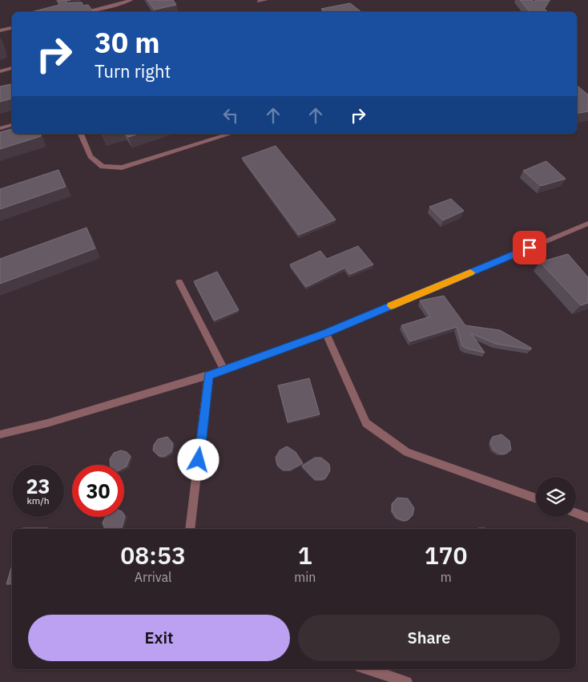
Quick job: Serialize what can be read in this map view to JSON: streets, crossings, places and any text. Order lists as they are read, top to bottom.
{
  "page": {
    "turn": ["30 m", "Turn right"],
    "speed": "23 km/h",
    "limit": "30",
    "eta": [
      "08:53",
      "Arrival",
      "1",
      "min",
      "170",
      "m"
    ],
    "buttons": ["Exit", "Share"]
  }
}
